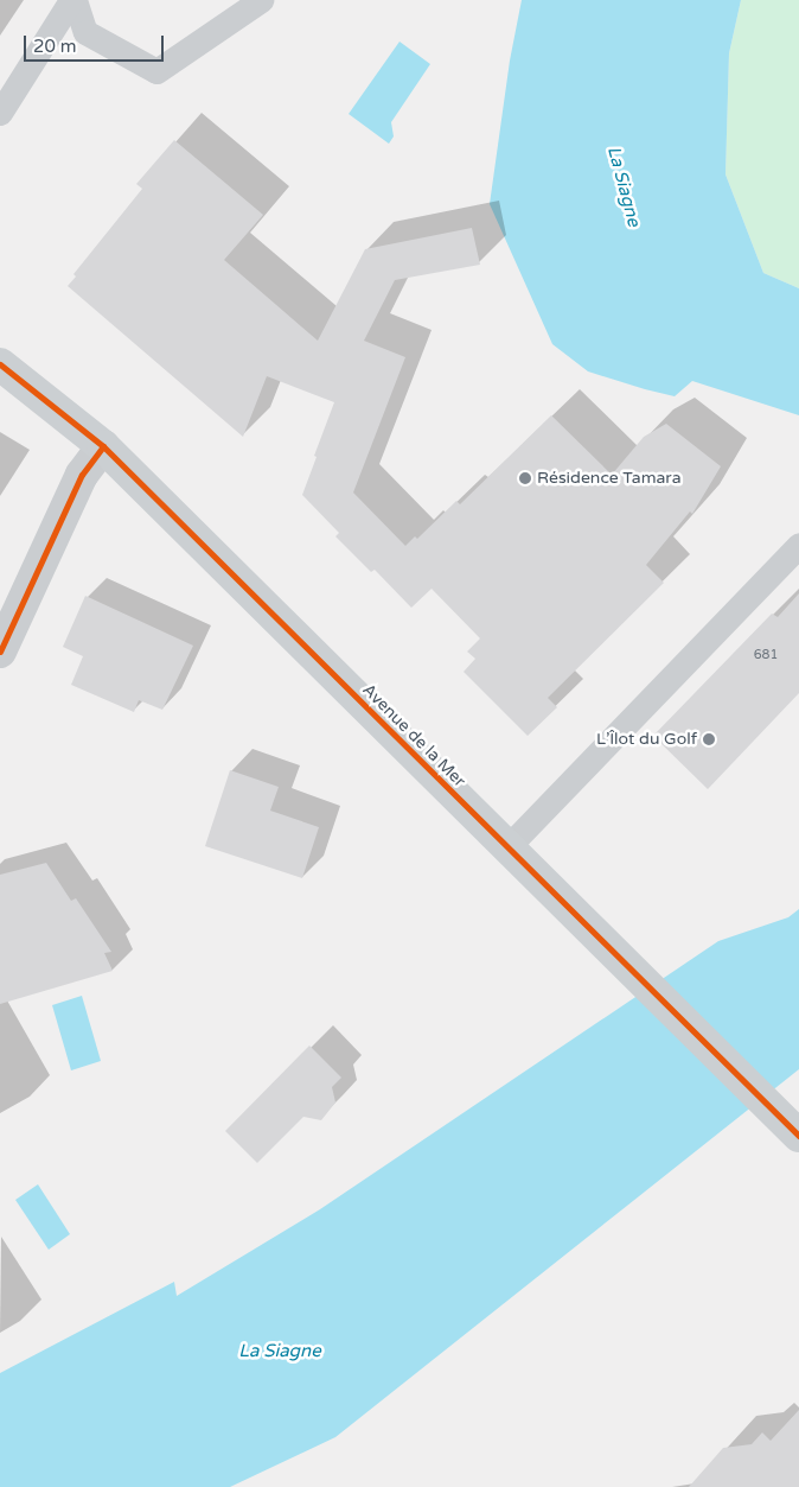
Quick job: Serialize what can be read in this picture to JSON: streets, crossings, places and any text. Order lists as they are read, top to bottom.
{
  "streets": {
    "main road": ["Avenue de la Mer"]
  },
  "water": ["La Siagne"],
  "places": ["Résidence Tamara", "L’Îlot du Golf"],
  "house_numbers": ["681"],
  "scale_bar": "20 m"
}
